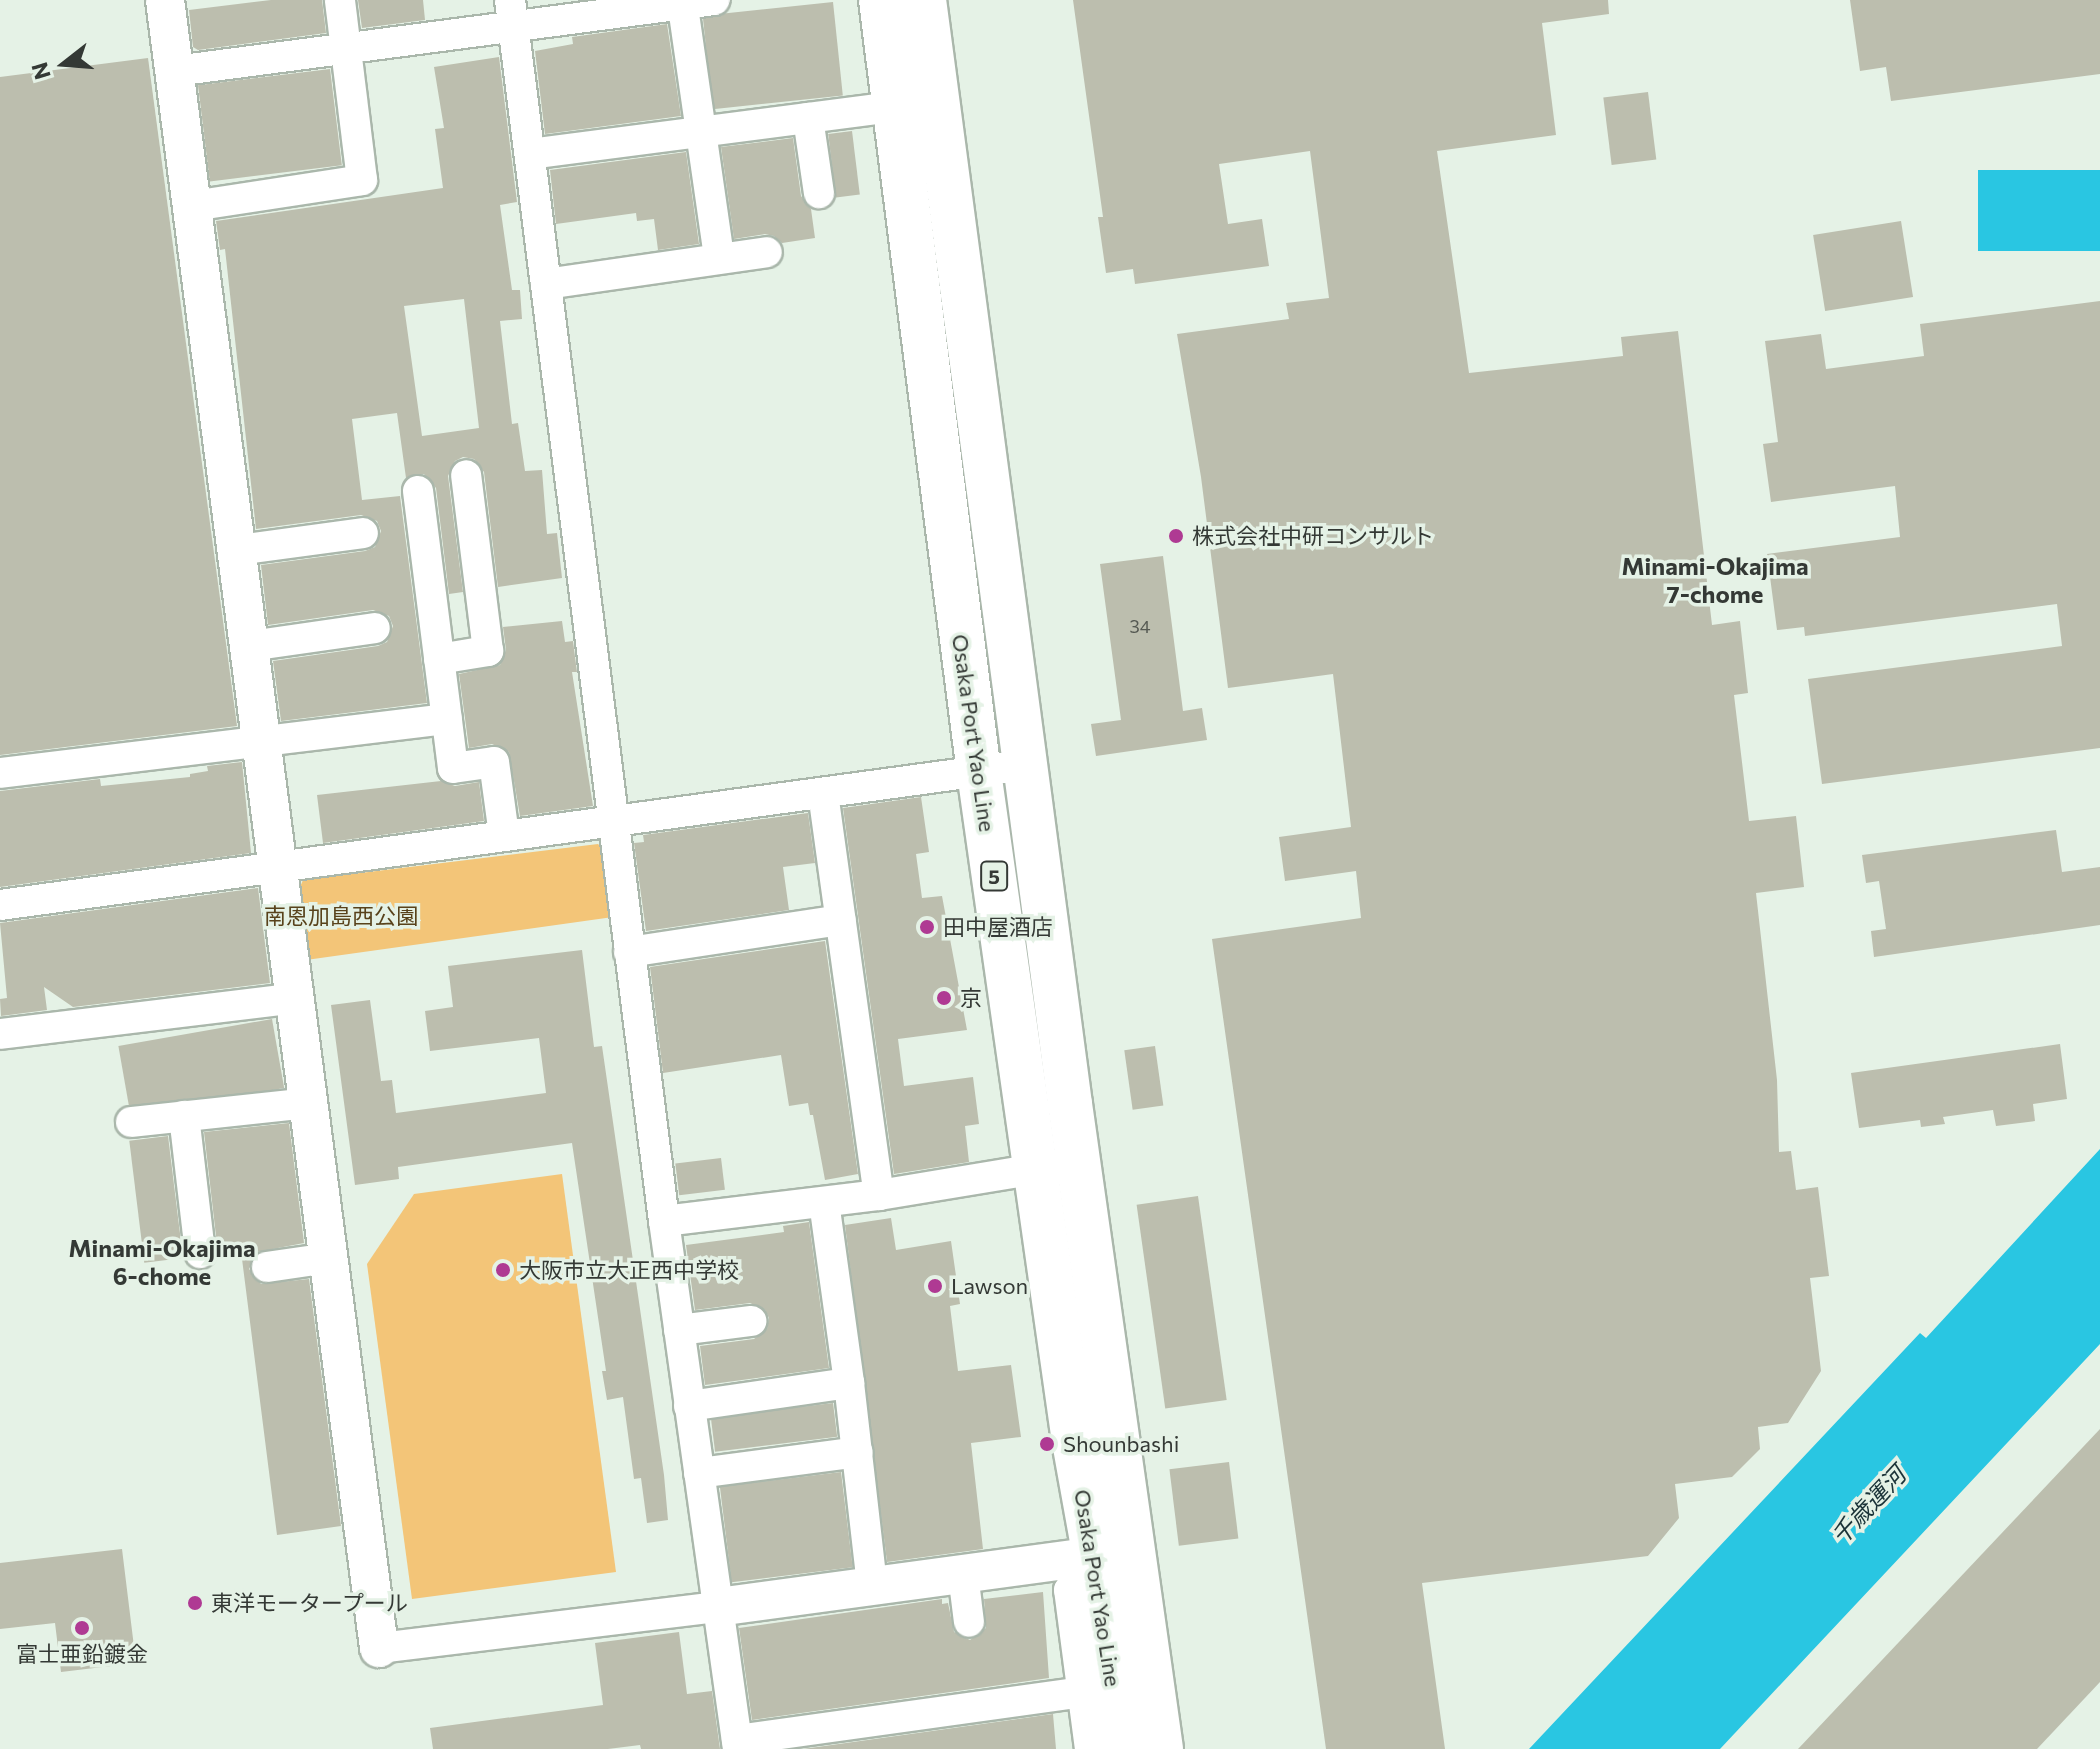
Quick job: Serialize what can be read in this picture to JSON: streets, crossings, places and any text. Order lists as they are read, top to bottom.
{
  "streets": {
    "main road": ["Osaka Port Yao Line", "5"]
  },
  "districts": ["Minami-Okajima 7-chome", "Minami-Okajima 6-chome"],
  "water": ["千歳運河"],
  "parks": ["南恩加島西公園"],
  "places": [
    "株式会社中研コンサルト",
    "田中屋酒店",
    "京",
    "大阪市立大正西中学校",
    "Lawson",
    "Shounbashi",
    "東洋モータープール",
    "富士亜鉛鍍金"
  ],
  "house_numbers": ["34"],
  "north": "left"
}
